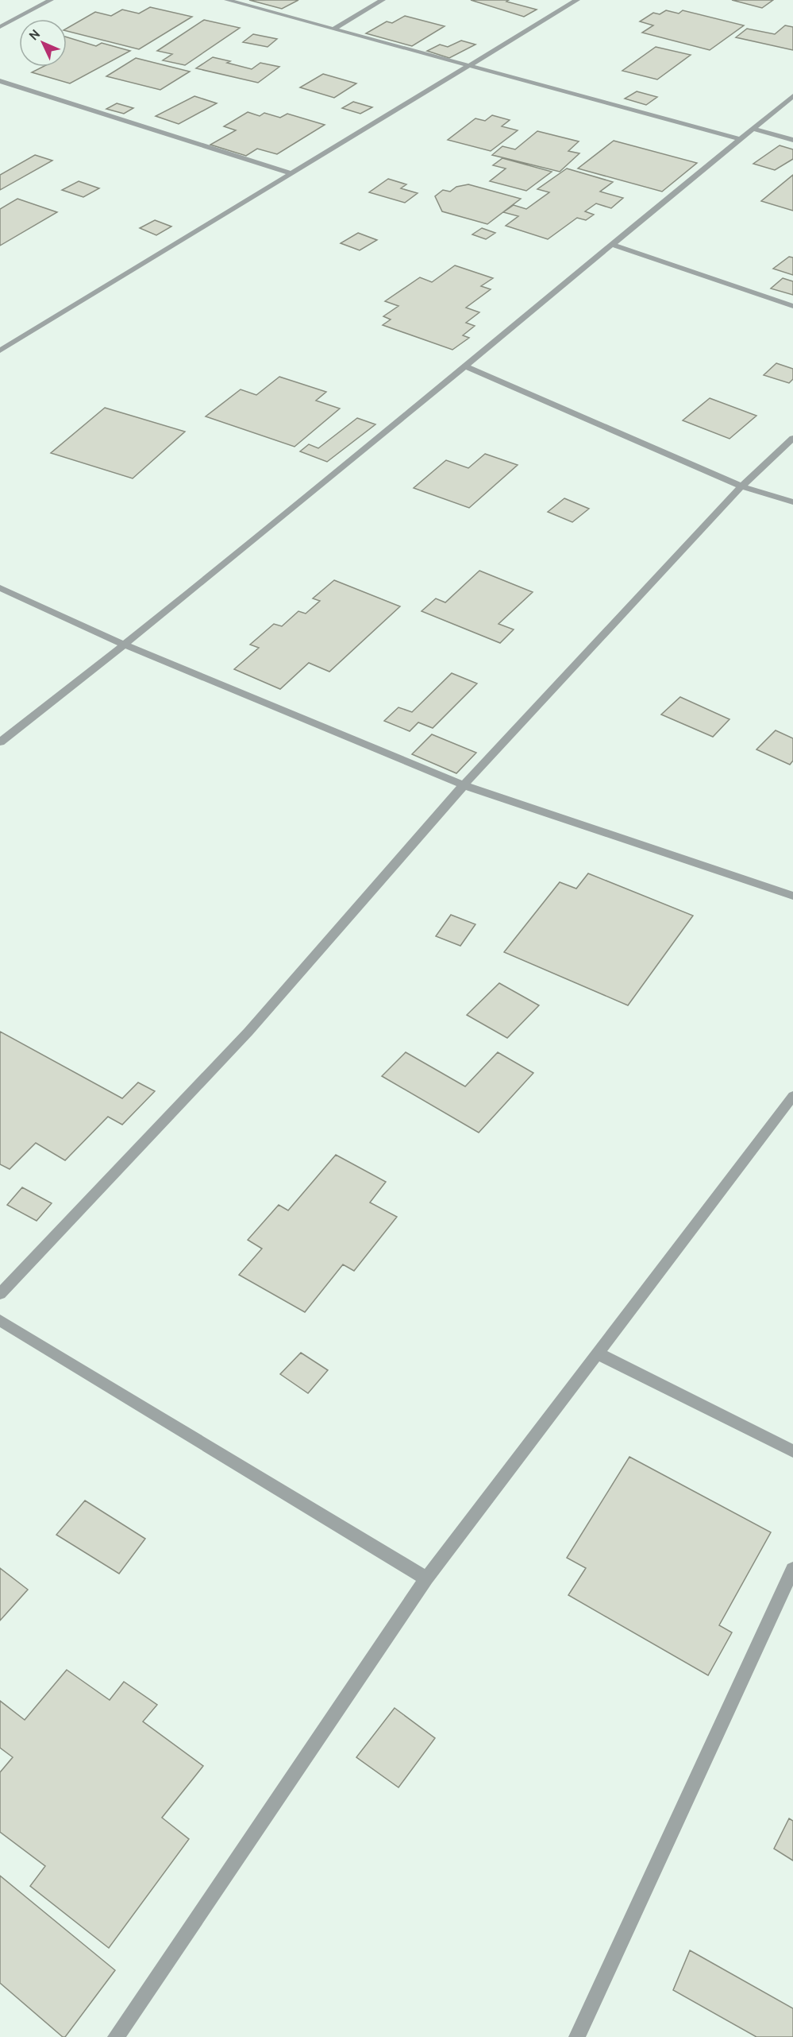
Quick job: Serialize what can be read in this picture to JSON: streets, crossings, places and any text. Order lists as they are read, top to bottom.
{
  "north": "top left"
}
